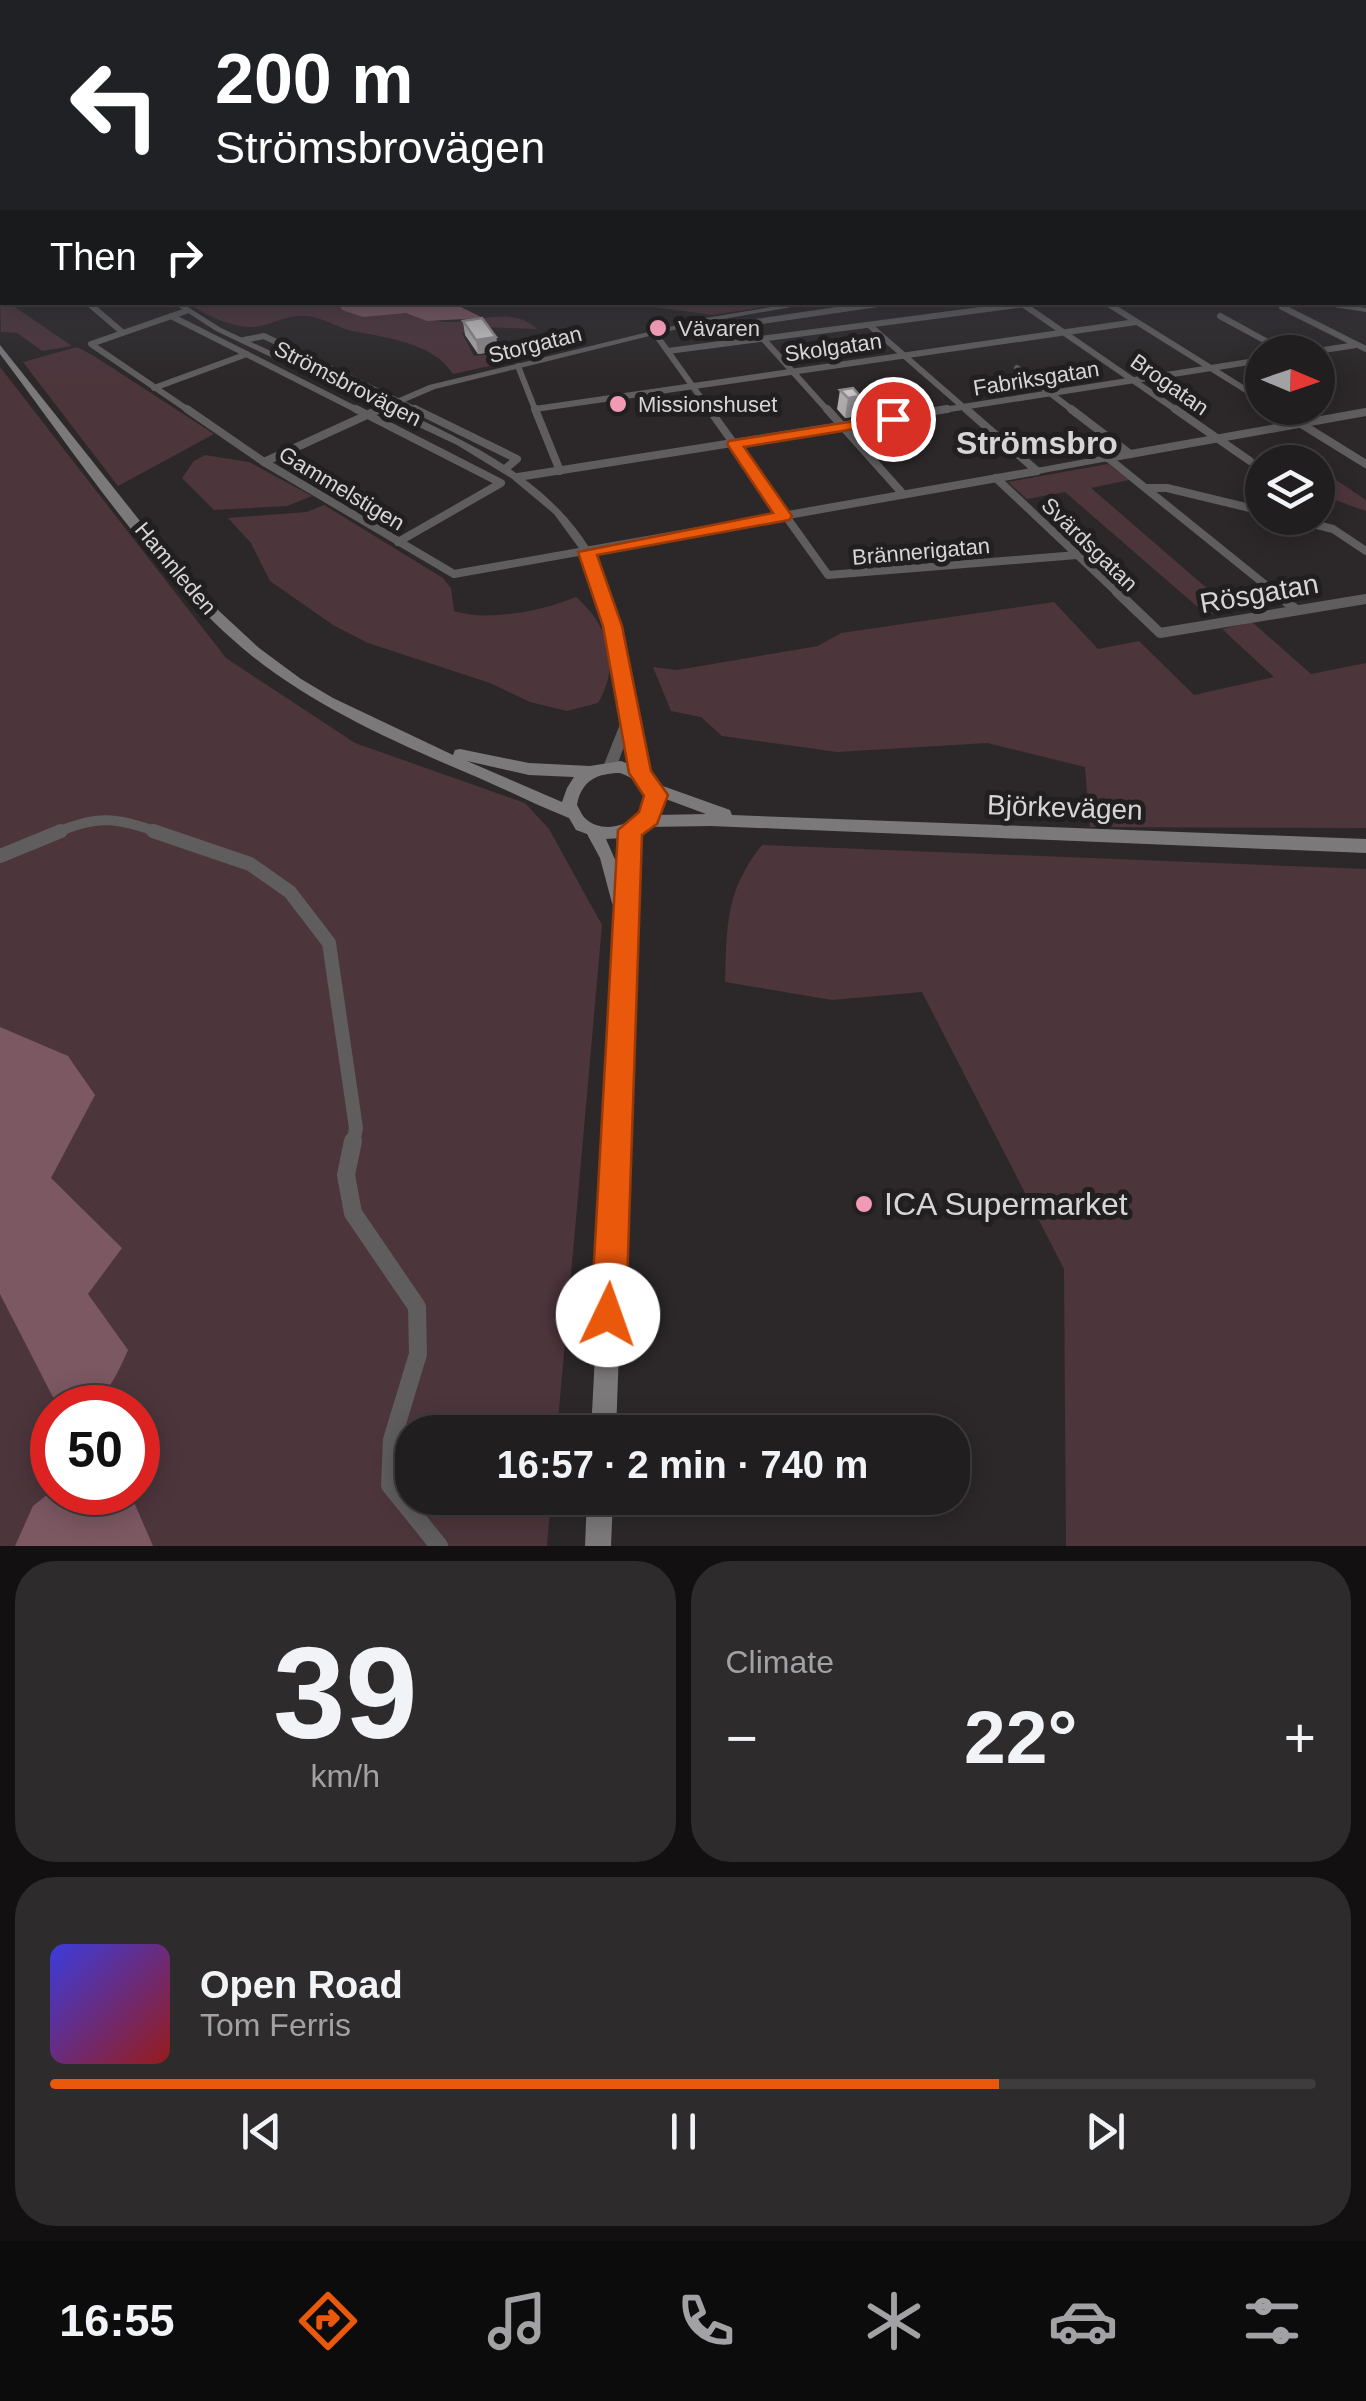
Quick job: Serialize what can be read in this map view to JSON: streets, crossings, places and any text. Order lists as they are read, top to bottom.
{
  "streets": {
    "main road": ["Hamnleden", "Björkevägen"],
    "street": [
      "Storgatan",
      "Skolgatan",
      "Fabriksgatan",
      "Strömsbrovägen",
      "Brogatan",
      "Gammelstigen",
      "Svärdsgatan",
      "Brännerigatan",
      "Rösgatan"
    ]
  },
  "crossings": [
    ["Storgatan", "Strömsbrovägen"],
    ["Storgatan", "Brännerigatan"],
    ["Skolgatan", "Brogatan"],
    ["Skolgatan", "Brännerigatan"],
    ["Fabriksgatan", "Strömsbrovägen"],
    ["Fabriksgatan", "Brogatan"],
    ["Fabriksgatan", "Brännerigatan"],
    ["Strömsbrovägen", "Gammelstigen"],
    ["Strömsbrovägen", "Hamnleden"],
    ["Strömsbrovägen", "Björkevägen"],
    ["Gammelstigen", "Svärdsgatan"],
    ["Gammelstigen", "Brännerigatan"],
    ["Svärdsgatan", "Brännerigatan"],
    ["Svärdsgatan", "Rösgatan"],
    ["Hamnleden", "Björkevägen"]
  ],
  "districts": ["Strömsbro"],
  "places": ["Vävaren", "Missionshuset", "ICA Supermarket"],
  "north": "right",
  "page": {
    "turn": ["200 m", "Strömsbrovägen"],
    "then": "Then",
    "limit": "50",
    "trip": "16:57 · 2 min · 740 m",
    "tile": [
      ["39", "km/h"],
      "Climate"
    ],
    "heat": ["−", "22°", "+"],
    "song": ["Open Road", "Tom Ferris"],
    "tabs": "16:55"
  }
}
